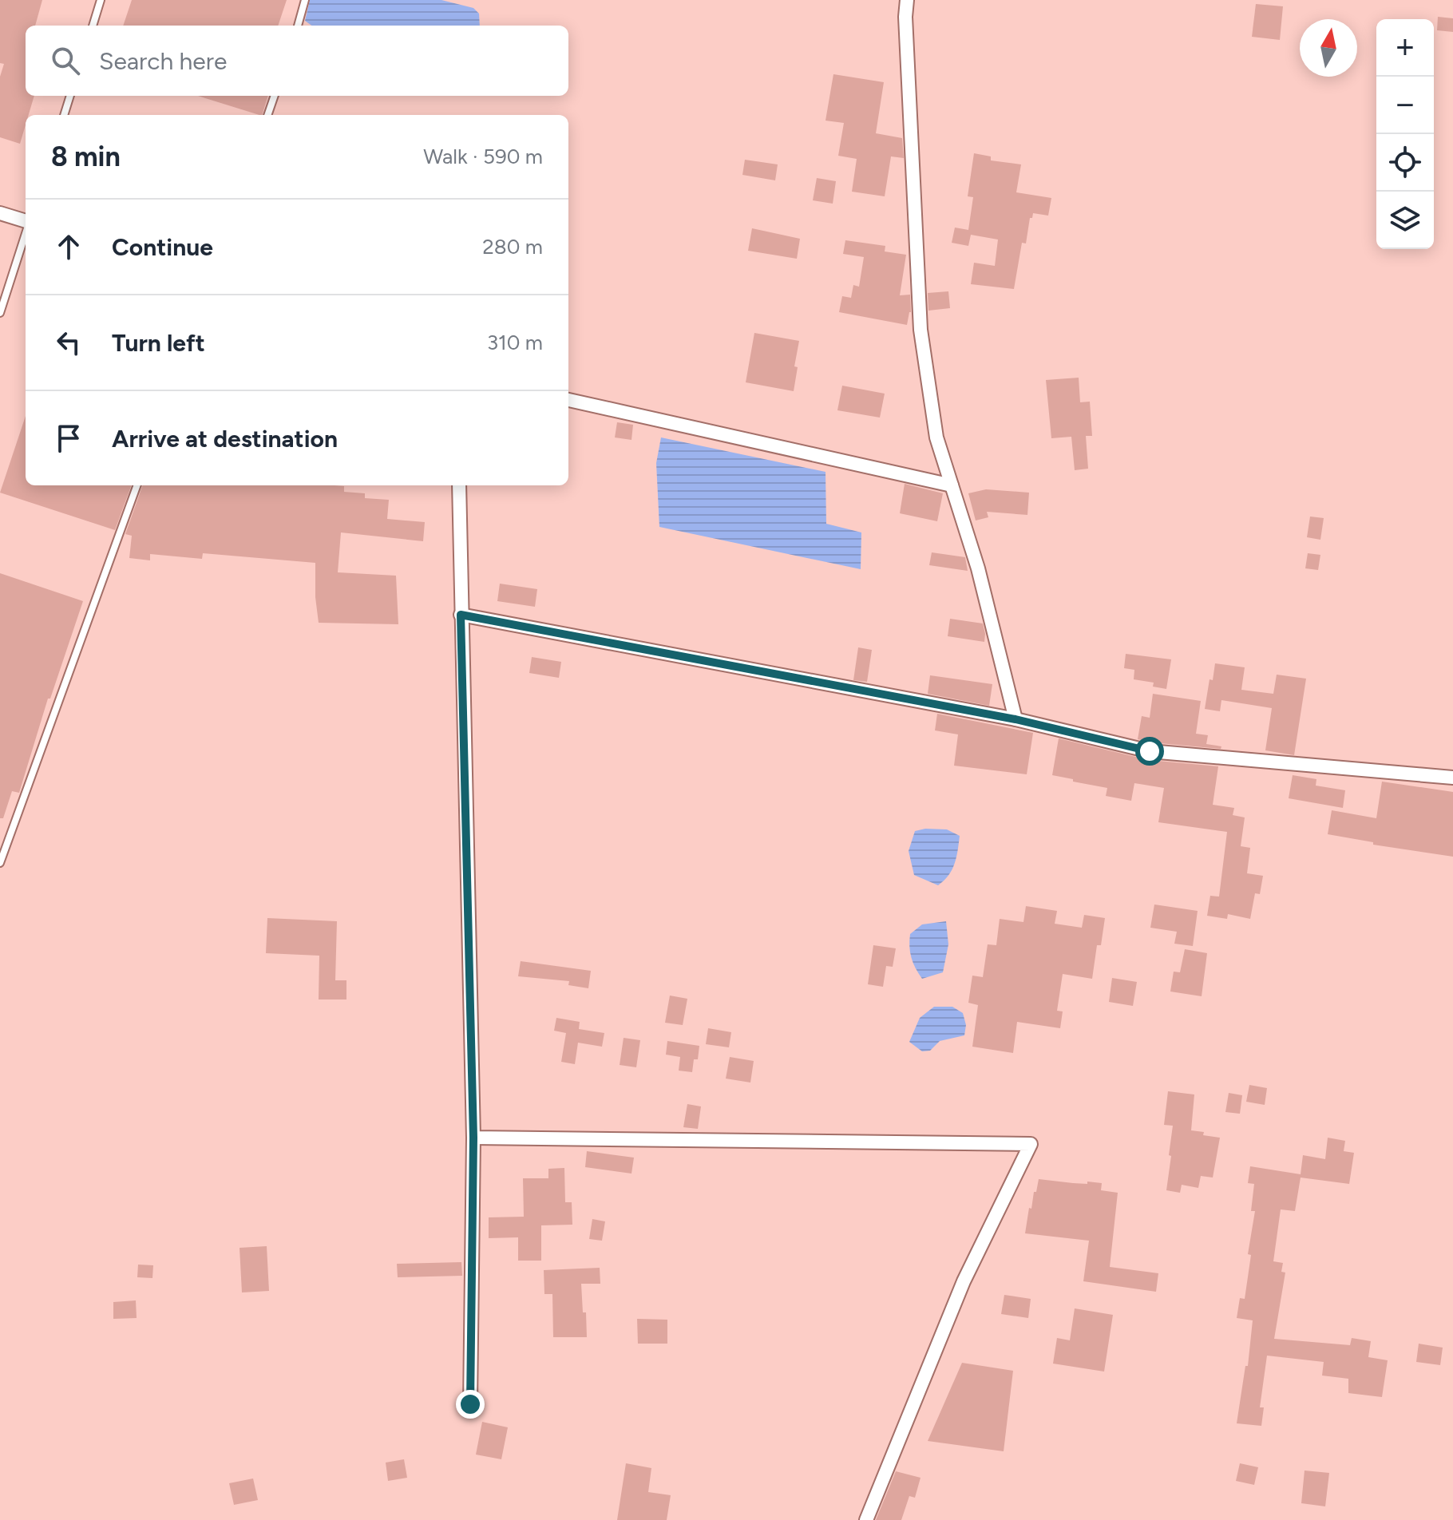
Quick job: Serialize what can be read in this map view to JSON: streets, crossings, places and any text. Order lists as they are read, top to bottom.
{
  "north": "top",
  "page": {
    "map_buttons": ["+", "−"],
    "search": "Search here",
    "heading": ["8 min", "Walk · 590 m"],
    "list": [
      ["Continue", "280 m"],
      ["Turn left", "310 m"],
      "Arrive at destination"
    ]
  }
}
